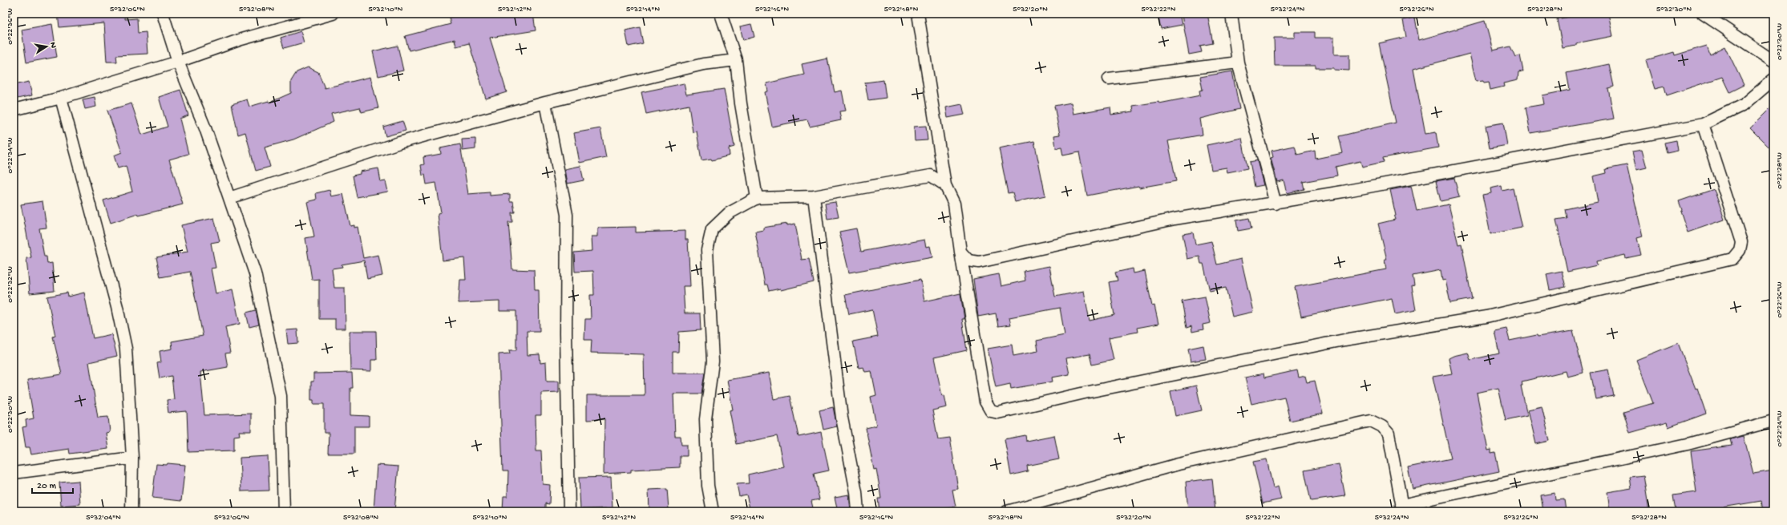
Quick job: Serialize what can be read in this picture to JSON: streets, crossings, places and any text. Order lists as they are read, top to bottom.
{
  "scale_bar": "20 m",
  "north": "right",
  "coordinates": [
    "5°32'06\"N",
    "5°32'08\"N",
    "5°32'10\"N",
    "5°32'12\"N",
    "5°32'14\"N",
    "5°32'16\"N",
    "5°32'18\"N",
    "5°32'20\"N",
    "5°32'22\"N",
    "5°32'24\"N",
    "5°32'26\"N",
    "5°32'28\"N",
    "5°32'30\"N",
    "0°22'36\"W",
    "0°22'30\"W",
    "0°22'34\"W",
    "0°22'28\"W",
    "0°22'32\"W",
    "0°22'26\"W",
    "0°22'24\"W",
    "5°32'04\"N"
  ]
}
